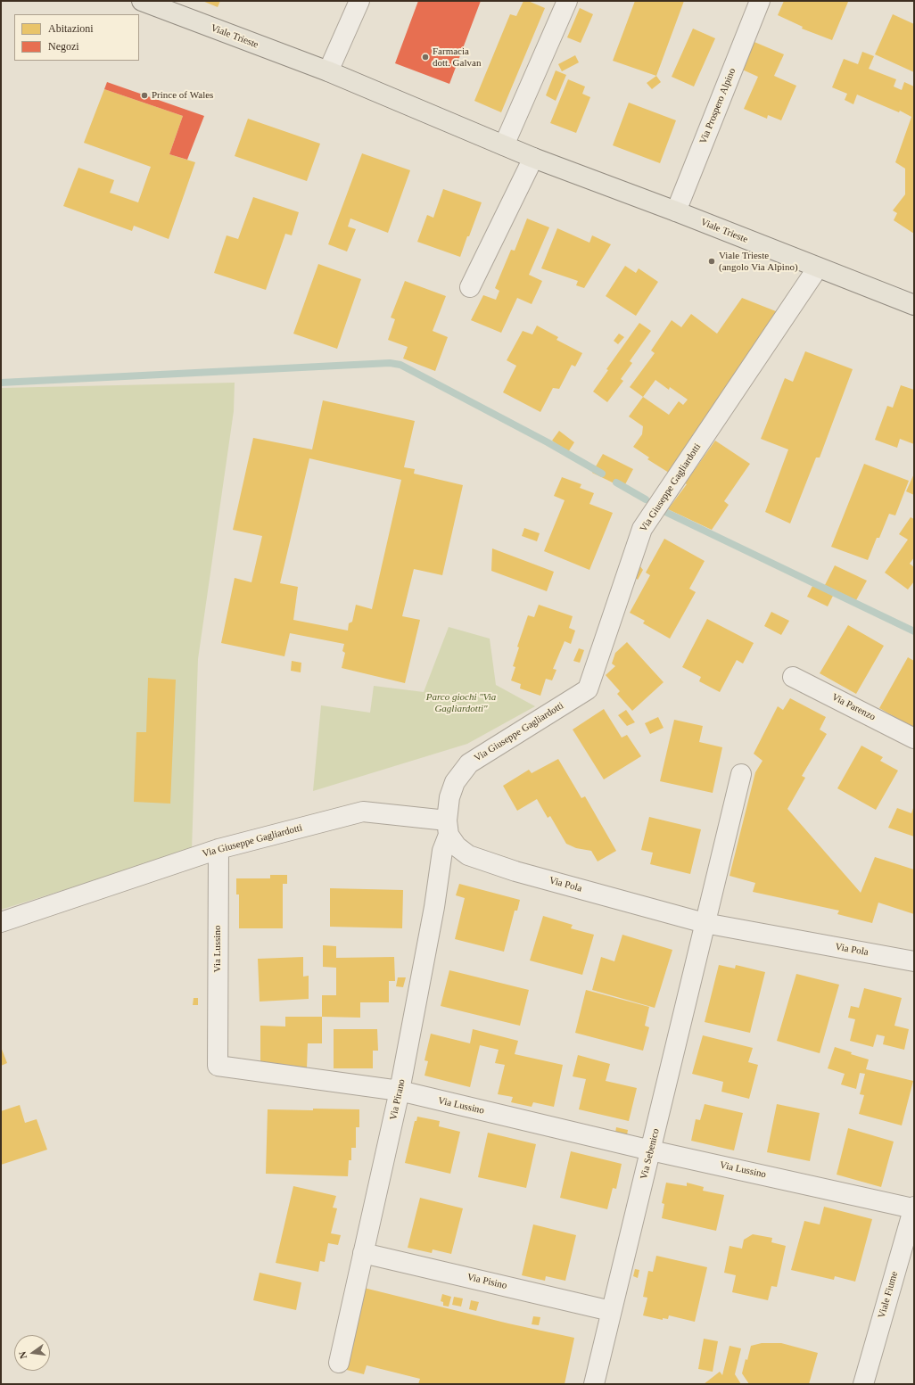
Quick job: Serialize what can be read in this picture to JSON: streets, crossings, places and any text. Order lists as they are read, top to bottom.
{
  "streets": {
    "main road": ["Viale Trieste"],
    "street": [
      "Via Prospero Alpino",
      "Via Giuseppe Gagliardotti",
      "Via Parenzo",
      "Via Pola",
      "Via Lussino",
      "Via Pirano",
      "Via Sebenico",
      "Via Pisino",
      "Viale Fiume"
    ]
  },
  "crossings": [
    ["Viale Trieste", "Via Prospero Alpino"],
    ["Viale Trieste", "Via Giuseppe Gagliardotti"],
    ["Via Giuseppe Gagliardotti", "Via Pola"],
    ["Via Giuseppe Gagliardotti", "Via Lussino"],
    ["Via Giuseppe Gagliardotti", "Via Pirano"],
    ["Via Pola", "Via Pirano"],
    ["Via Pola", "Via Sebenico"],
    ["Via Lussino", "Via Pirano"],
    ["Via Lussino", "Via Sebenico"],
    ["Via Lussino", "Viale Fiume"],
    ["Via Pirano", "Via Pisino"],
    ["Via Sebenico", "Via Pisino"]
  ],
  "parks": ["Parco giochi \"Via Gagliardotti\""],
  "places": ["Farmacia dott. Galvan", "Prince of Wales", "Viale Trieste (angolo Via Alpino)"],
  "legend": ["Abitazioni", "Negozi"],
  "north": "left"
}
